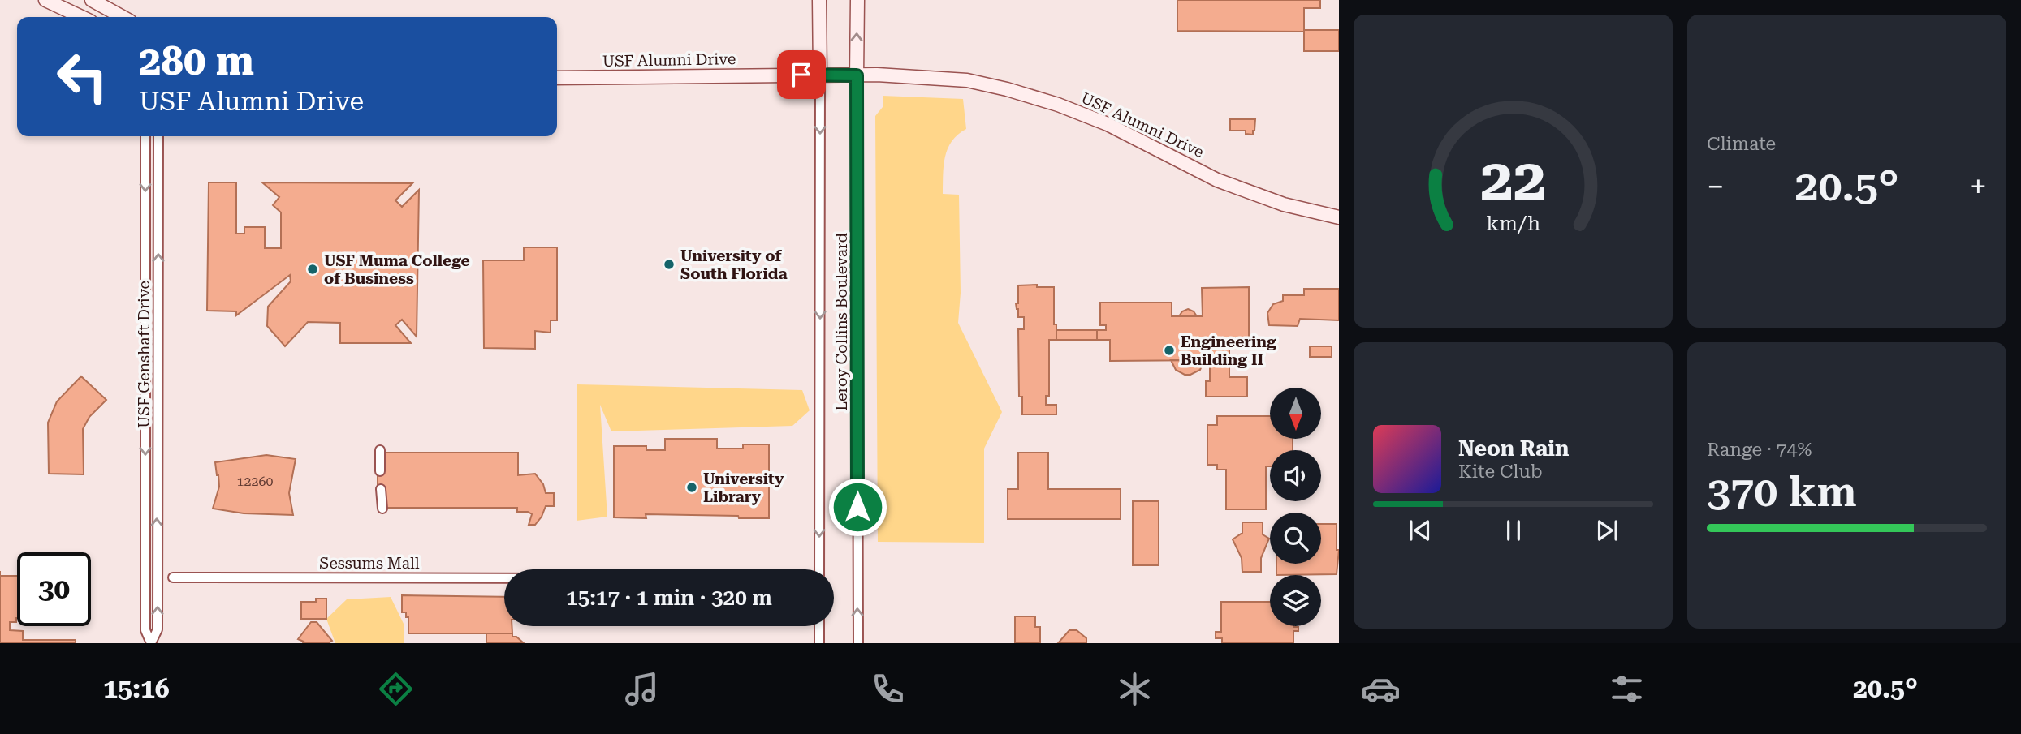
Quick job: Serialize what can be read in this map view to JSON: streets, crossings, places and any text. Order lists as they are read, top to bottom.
{
  "streets": {
    "street": [
      "USF Alumni Drive",
      "Leroy Collins Boulevard",
      "USF Genshaft Drive",
      "Sessums Mall"
    ]
  },
  "crossings": [
    ["USF Alumni Drive", "Leroy Collins Boulevard"]
  ],
  "places": [
    "University of South Florida",
    "USF Muma College of Business",
    "Engineering Building II",
    "University Library"
  ],
  "house_numbers": ["12260"],
  "north": "bottom",
  "page": {
    "tile": [
      "Climate",
      ["Range · 74%", "370 km"]
    ],
    "turn": ["280 m", "USF Alumni Drive"],
    "heat": ["−", "20.5°", "+"],
    "song": ["Neon Rain", "Kite Club"],
    "limit": "30",
    "trip": "15:17 · 1 min · 320 m",
    "tabs": ["15:16", "20.5°"],
    "gauge": ["22", "km/h"]
  }
}
